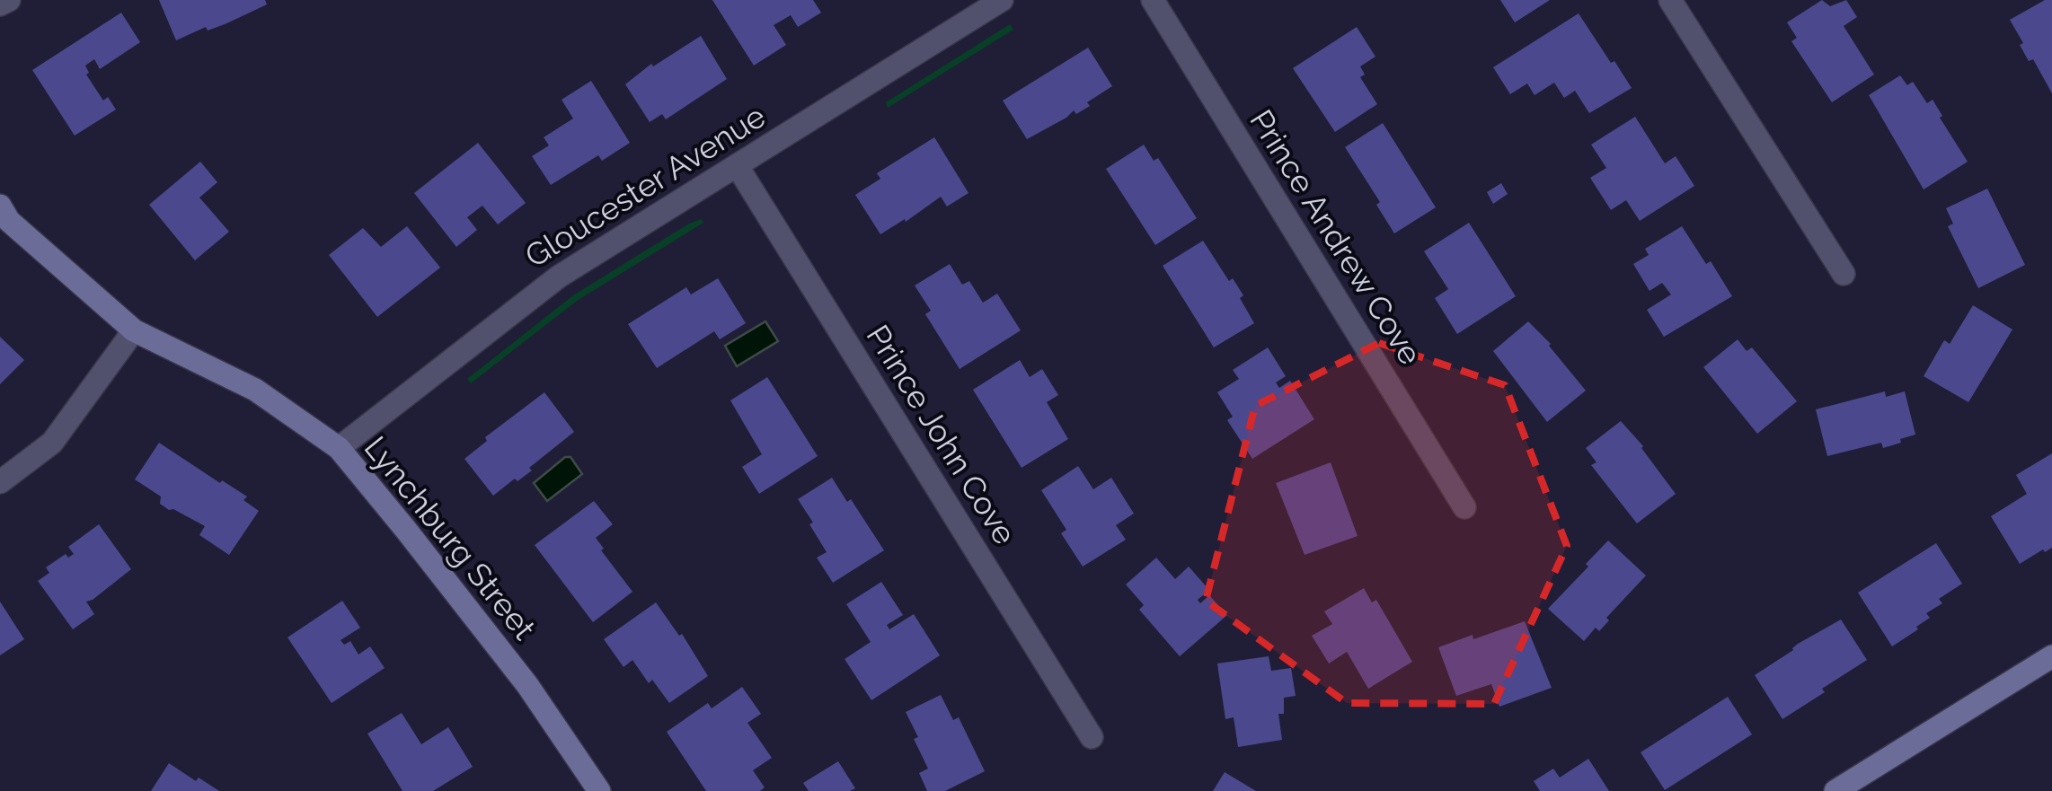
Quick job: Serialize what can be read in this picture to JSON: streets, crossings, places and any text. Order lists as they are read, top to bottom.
{
  "streets": {
    "street": [
      "Gloucester Avenue",
      "Prince Andrew Cove",
      "Prince John Cove",
      "Lynchburg Street"
    ]
  },
  "crossings": [
    ["Gloucester Avenue", "Prince John Cove"],
    ["Gloucester Avenue", "Lynchburg Street"]
  ]
}
